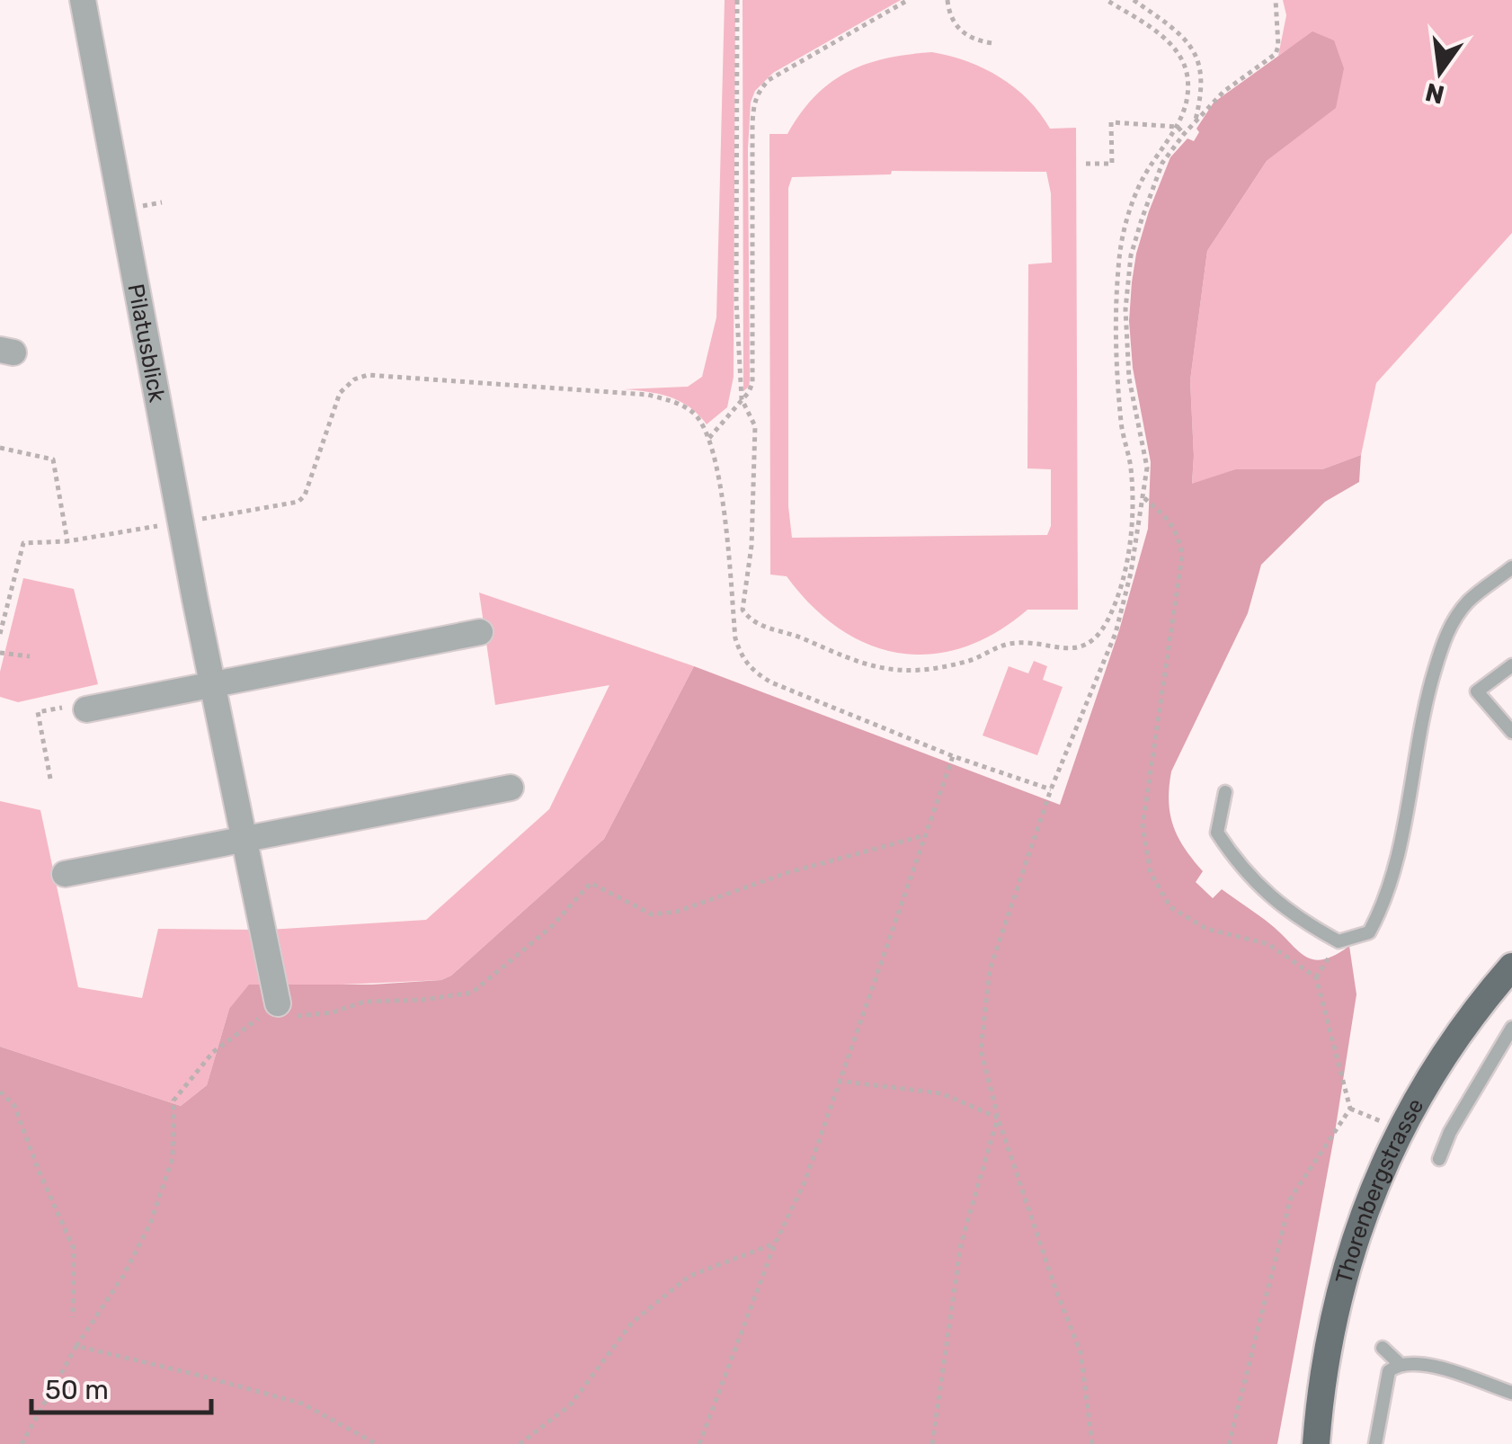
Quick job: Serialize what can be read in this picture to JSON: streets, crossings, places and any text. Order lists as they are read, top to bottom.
{
  "streets": {
    "main road": ["Thorenbergstrasse"],
    "street": ["Pilatusblick"]
  },
  "scale_bar": "50 m",
  "north": "bottom"
}
